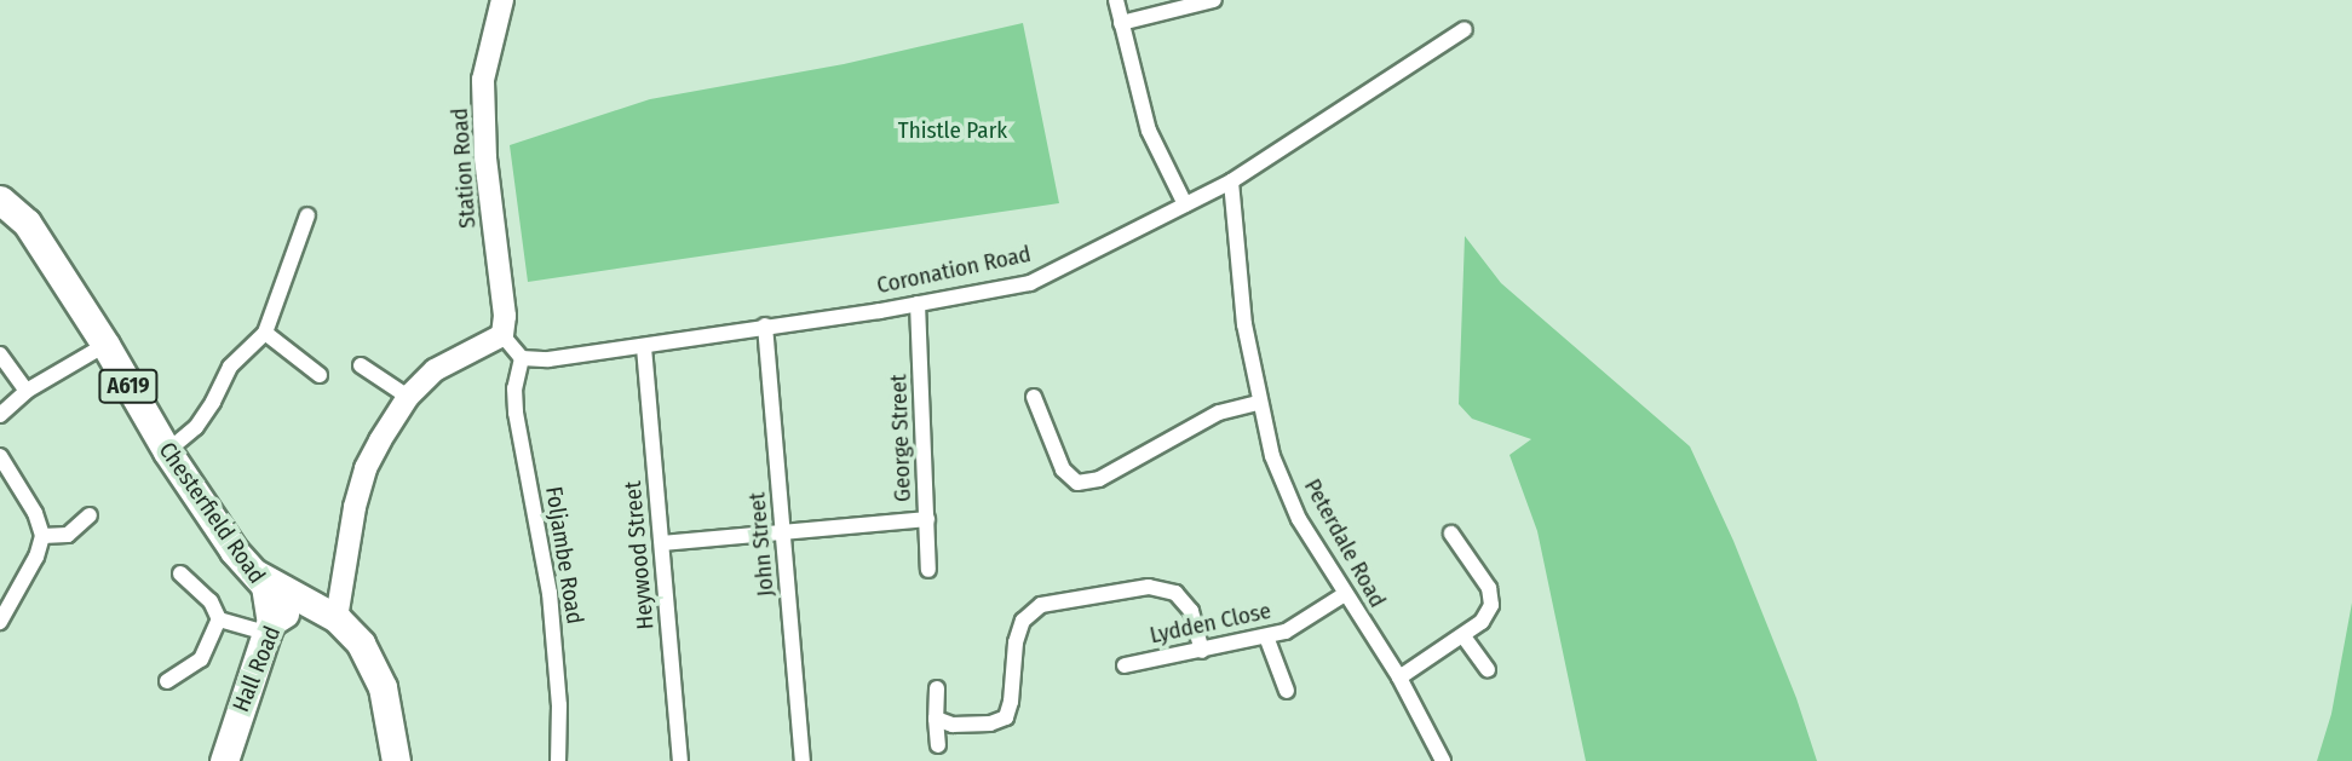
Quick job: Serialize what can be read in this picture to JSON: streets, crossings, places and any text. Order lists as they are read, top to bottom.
{
  "streets": {
    "highway": ["A619", "Chesterfield Road", "Hall Road"],
    "main road": ["Station Road"],
    "street": [
      "Coronation Road",
      "George Street",
      "Peterdale Road",
      "John Street",
      "Foljambe Road",
      "Heywood Street",
      "Lydden Close"
    ]
  },
  "crossings": [
    ["Coronation Road", "George Street"],
    ["Coronation Road", "Peterdale Road"],
    ["Coronation Road", "John Street"],
    ["Coronation Road", "Foljambe Road"],
    ["Coronation Road", "Heywood Street"],
    ["A619", "Chesterfield Road"],
    ["A619", "Hall Road"],
    ["Chesterfield Road", "Hall Road"],
    ["Peterdale Road", "Lydden Close"]
  ],
  "parks": ["Thistle Park"]
}
